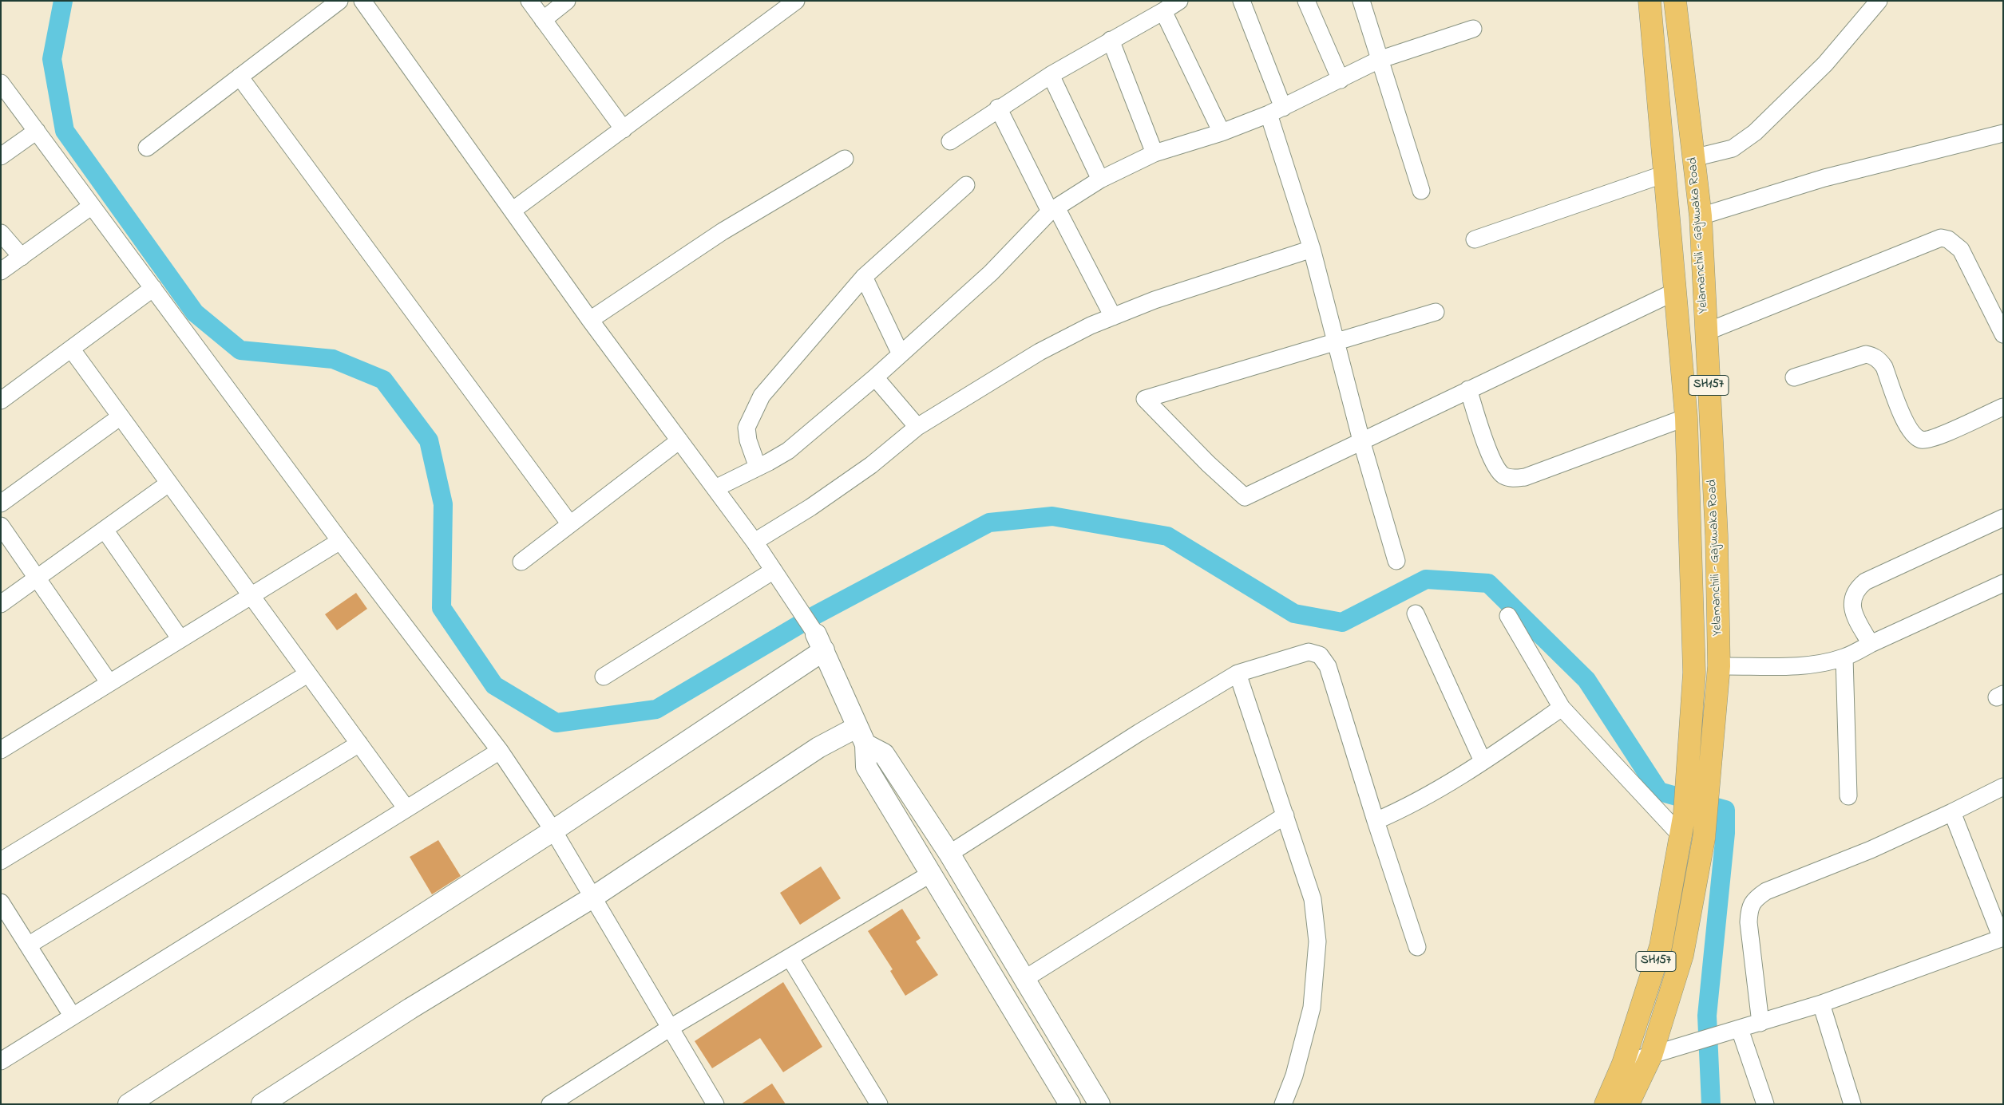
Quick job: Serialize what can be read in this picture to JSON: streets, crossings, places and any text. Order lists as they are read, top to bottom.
{
  "streets": {
    "main road": ["Yelamanchili - Gajuwaka Road", "SH157"]
  }
}
